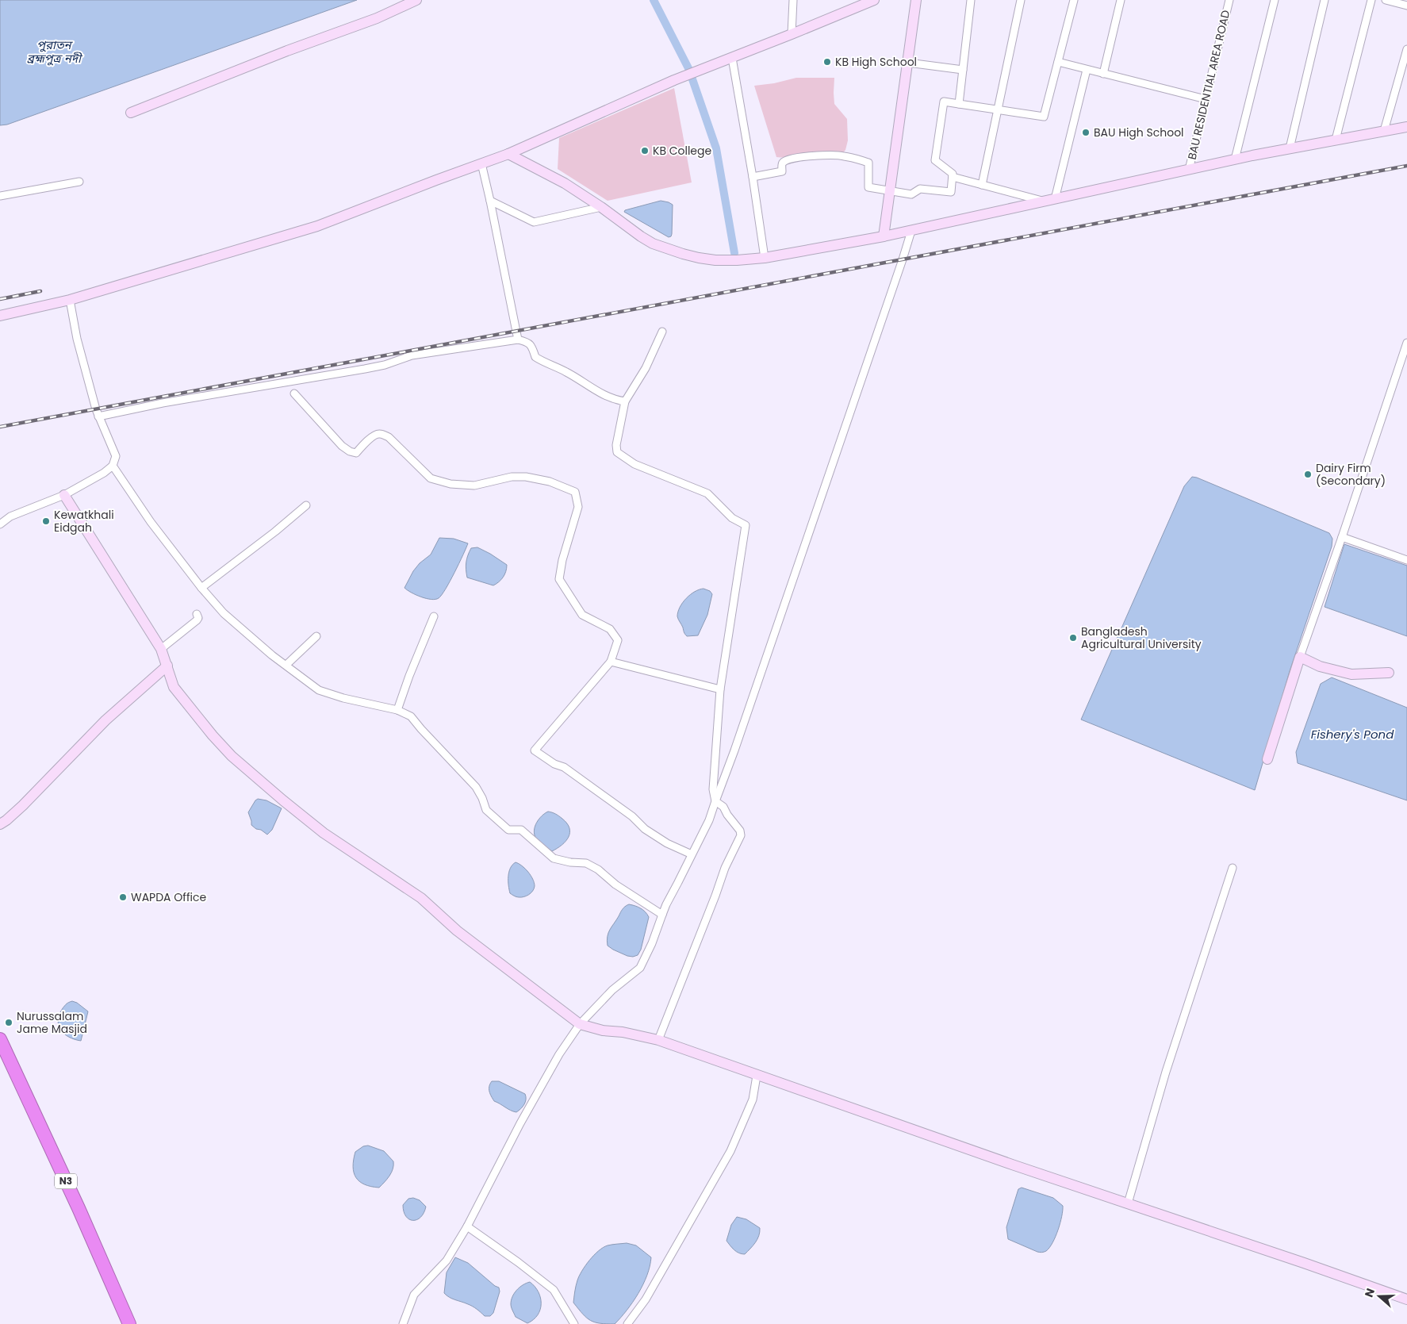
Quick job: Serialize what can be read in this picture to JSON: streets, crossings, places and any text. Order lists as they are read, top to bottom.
{
  "streets": {
    "highway": ["N3"],
    "street": ["BAU RESIDENTIAL AREA ROAD"]
  },
  "water": ["পুরাতন ব্রহ্মপুত্র নদী", "Fishery's Pond"],
  "places": [
    "KB High School",
    "BAU High School",
    "KB College",
    "Dairy Firm (Secondary)",
    "Kewatkhali Eidgah",
    "Bangladesh Agricultural University",
    "WAPDA Office",
    "Nurussalam Jame Masjid"
  ],
  "north": "left"
}
